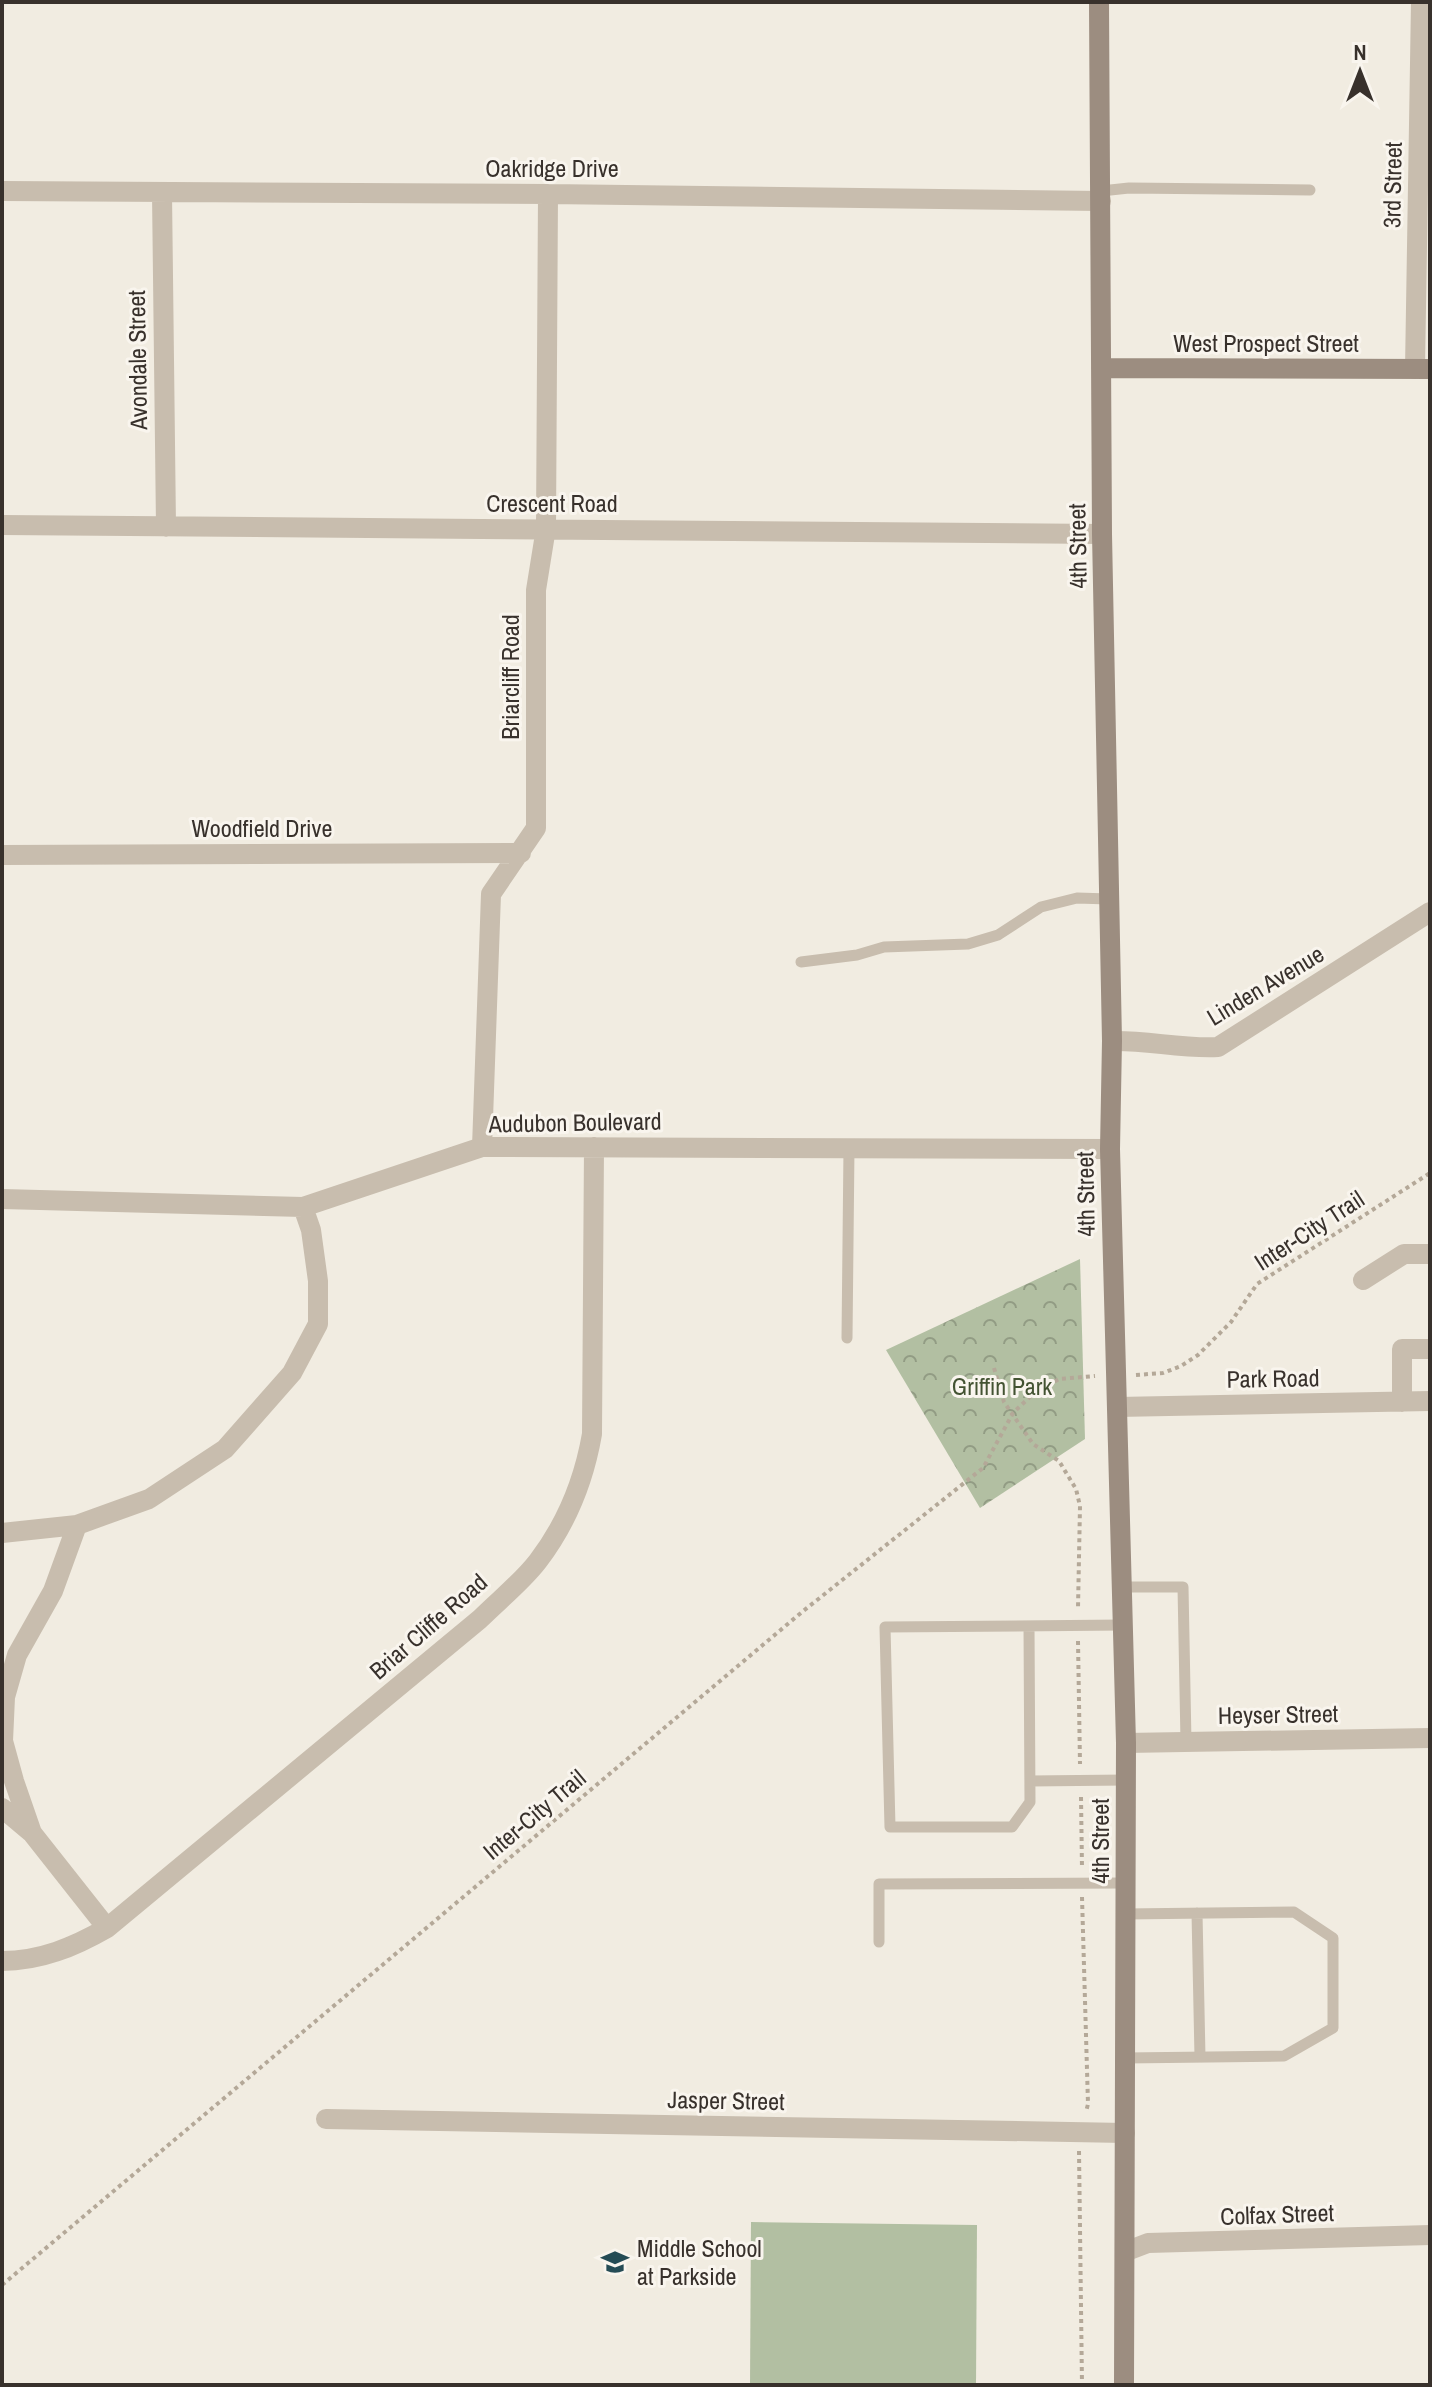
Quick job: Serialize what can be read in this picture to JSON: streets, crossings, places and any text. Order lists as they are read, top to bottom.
{
  "streets": {
    "street": [
      "Oakridge Drive",
      "3rd Street",
      "West Prospect Street",
      "Avondale Street",
      "Crescent Road",
      "4th Street",
      "Briarcliff Road",
      "Woodfield Drive",
      "Linden Avenue",
      "Audubon Boulevard",
      "Park Road",
      "Briar Cliffe Road",
      "Heyser Street",
      "Jasper Street",
      "Colfax Street"
    ],
    "path": ["Inter-City Trail"]
  },
  "crossings": [
    ["Oakridge Drive", "Avondale Street"],
    ["Oakridge Drive", "4th Street"],
    ["Oakridge Drive", "Briarcliff Road"],
    ["3rd Street", "West Prospect Street"],
    ["West Prospect Street", "4th Street"],
    ["Avondale Street", "Crescent Road"],
    ["Crescent Road", "4th Street"],
    ["Crescent Road", "Briarcliff Road"],
    ["4th Street", "Linden Avenue"],
    ["4th Street", "Audubon Boulevard"],
    ["4th Street", "Park Road"],
    ["4th Street", "Heyser Street"],
    ["4th Street", "Jasper Street"],
    ["4th Street", "Colfax Street"],
    ["Briarcliff Road", "Woodfield Drive"],
    ["Briarcliff Road", "Audubon Boulevard"],
    ["Audubon Boulevard", "Briar Cliffe Road"]
  ],
  "parks": ["Griffin Park"],
  "places": {
    "school or university": ["Middle School at Parkside"]
  },
  "north": "top"
}
